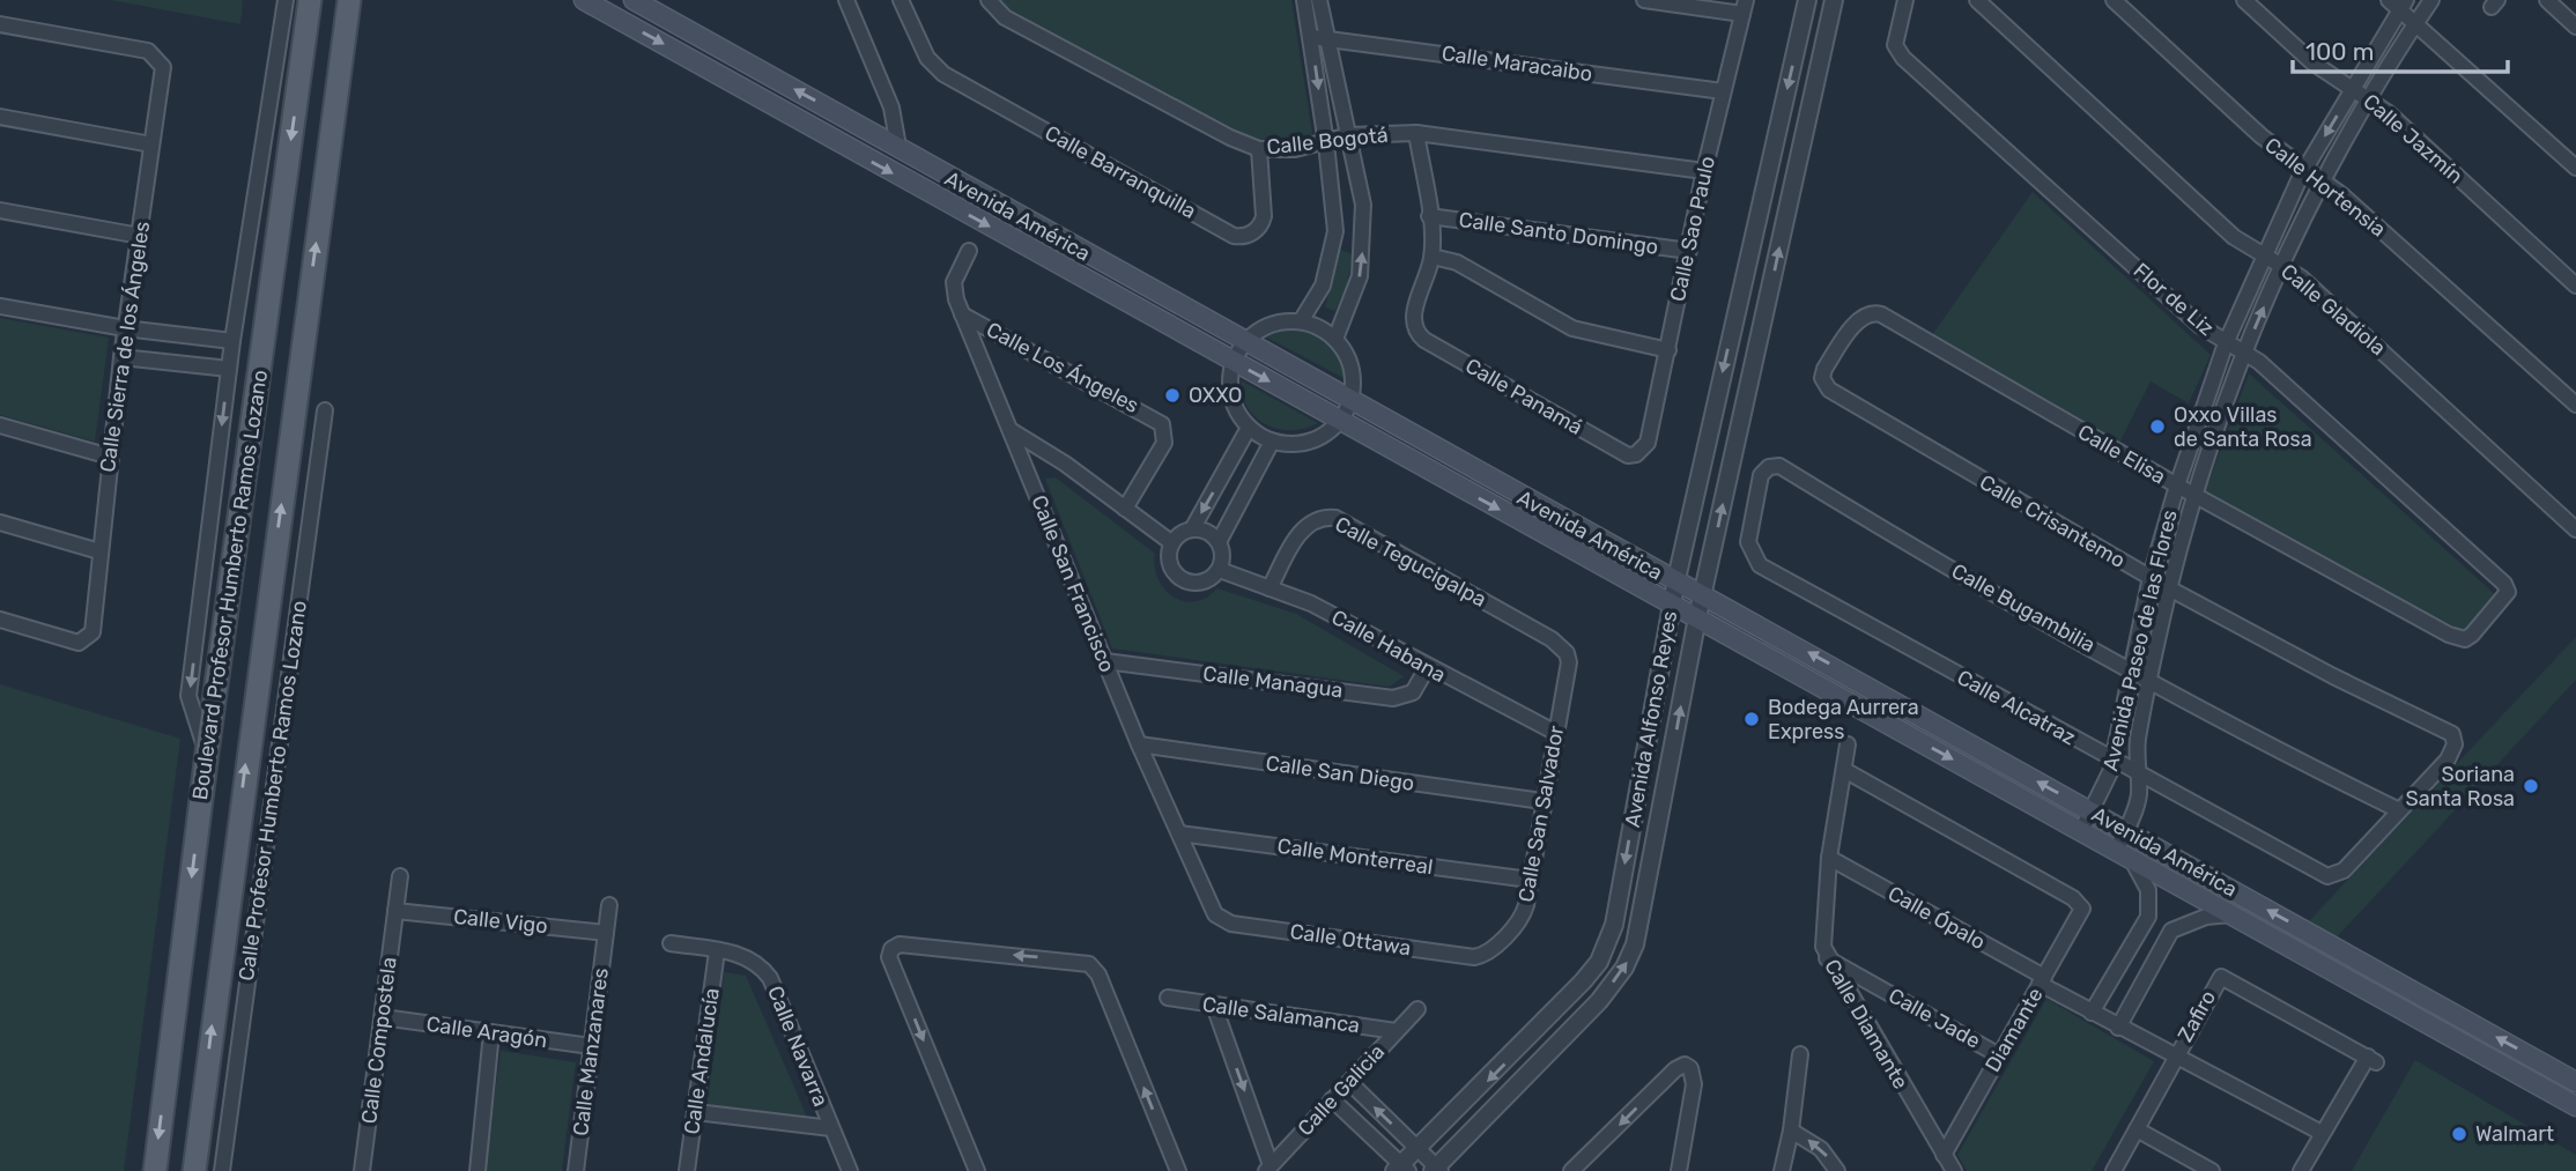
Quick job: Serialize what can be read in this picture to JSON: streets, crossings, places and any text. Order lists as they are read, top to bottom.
{
  "streets": {
    "main road": ["Avenida América", "Boulevard Profesor Humberto Ramos Lozano"],
    "street": [
      "Calle Maracaibo",
      "Calle Jazmín",
      "Calle Bogotá",
      "Calle Barranquilla",
      "Calle Hortensia",
      "Calle Sao Paulo",
      "Calle Santo Domingo",
      "Flor de Liz",
      "Calle Gladiola",
      "Calle Sierra de los Ángeles",
      "Calle Los Ángeles",
      "Calle Panamá",
      "Calle Elisa",
      "Calle Crisantemo",
      "Calle Tegucigalpa",
      "Calle San Francisco",
      "Calle Bugambilia",
      "Avenida Paseo de las Flores",
      "Calle Habana",
      "Calle Managua",
      "Calle Alcatraz",
      "Avenida Alfonso Reyes",
      "Calle San Diego",
      "Calle Profesor Humberto Ramos Lozano",
      "Calle San Salvador",
      "Calle Monterreal",
      "Calle Ópalo",
      "Calle Vigo",
      "Calle Ottawa",
      "Calle Salamanca",
      "Zafiro",
      "Calle Jade",
      "Calle Diamante",
      "Diamante",
      "Calle Aragón",
      "Calle Compostela",
      "Calle Navarra",
      "Calle Manzanares",
      "Calle Andalucía",
      "Calle Galicia"
    ]
  },
  "crossings": [
    ["Calle Maracaibo", "Calle Sao Paulo"],
    ["Calle Jazmín", "Avenida Paseo de las Flores"],
    ["Calle Bogotá", "Calle Barranquilla"],
    ["Calle Bogotá", "Calle Sao Paulo"],
    ["Calle Hortensia", "Avenida Paseo de las Flores"],
    ["Avenida América", "Avenida Paseo de las Flores"],
    ["Avenida América", "Avenida Alfonso Reyes"],
    ["Calle Sao Paulo", "Calle Santo Domingo"],
    ["Calle Sao Paulo", "Calle Panamá"],
    ["Flor de Liz", "Calle Elisa"],
    ["Flor de Liz", "Avenida Paseo de las Flores"],
    ["Calle Gladiola", "Avenida Paseo de las Flores"],
    ["Calle Los Ángeles", "Calle San Francisco"],
    ["Calle Elisa", "Calle Crisantemo"],
    ["Calle Elisa", "Avenida Paseo de las Flores"],
    ["Calle Crisantemo", "Calle Bugambilia"],
    ["Calle Crisantemo", "Avenida Paseo de las Flores"],
    ["Calle Crisantemo", "Calle Alcatraz"],
    ["Calle Tegucigalpa", "Calle Habana"],
    ["Calle Tegucigalpa", "Calle San Salvador"],
    ["Calle San Francisco", "Calle Managua"],
    ["Calle San Francisco", "Calle San Diego"],
    ["Calle San Francisco", "Calle Monterreal"],
    ["Calle San Francisco", "Calle Ottawa"],
    ["Calle Bugambilia", "Avenida Paseo de las Flores"],
    ["Calle Bugambilia", "Calle Alcatraz"],
    ["Avenida Paseo de las Flores", "Calle Alcatraz"],
    ["Calle Habana", "Calle Managua"],
    ["Calle Habana", "Calle San Salvador"],
    ["Calle San Diego", "Calle San Salvador"],
    ["Calle San Salvador", "Calle Monterreal"],
    ["Calle San Salvador", "Calle Ottawa"],
    ["Calle Ópalo", "Zafiro"],
    ["Calle Ópalo", "Calle Diamante"],
    ["Calle Ópalo", "Diamante"],
    ["Calle Vigo", "Calle Compostela"],
    ["Calle Vigo", "Calle Manzanares"],
    ["Calle Salamanca", "Calle Galicia"],
    ["Calle Jade", "Calle Diamante"],
    ["Calle Jade", "Diamante"],
    ["Calle Diamante", "Diamante"],
    ["Calle Aragón", "Calle Compostela"],
    ["Calle Aragón", "Calle Manzanares"],
    ["Calle Navarra", "Calle Andalucía"]
  ],
  "places": [
    "OXXO",
    "Oxxo Villas de Santa Rosa",
    "Bodega Aurrera Express",
    "Soriana Santa Rosa",
    "Walmart"
  ],
  "scale_bar": "100 m"
}
